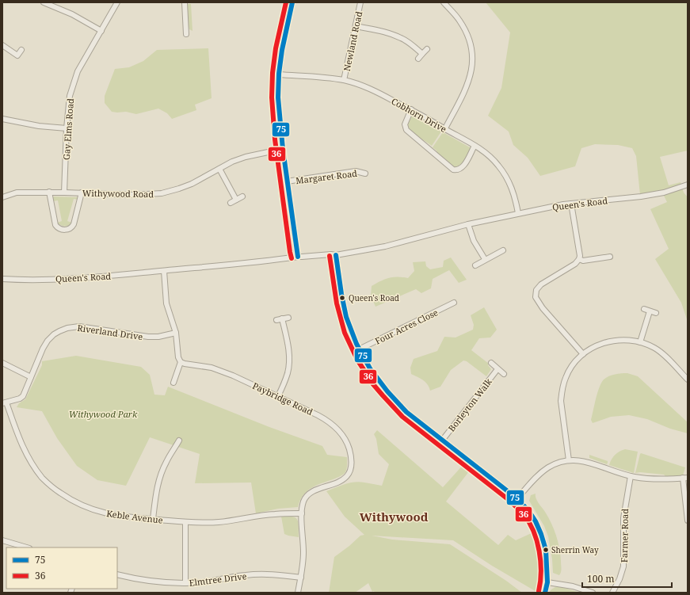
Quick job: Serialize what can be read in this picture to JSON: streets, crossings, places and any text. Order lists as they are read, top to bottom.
{
  "streets": {
    "street": [
      "Newland Road",
      "Cobhorn Drive",
      "Gay Elms Road",
      "Margaret Road",
      "Withywood Road",
      "Queen's Road",
      "Four Acres Close",
      "Riverland Drive",
      "Paybridge Road",
      "Borleyton Walk",
      "Keble Avenue",
      "Farmer Road",
      "Elmtree Drive"
    ]
  },
  "crossings": [
    ["Newland Road", "Cobhorn Drive"],
    ["Cobhorn Drive", "Queen's Road"],
    ["Gay Elms Road", "Withywood Road"],
    ["Riverland Drive", "Keble Avenue"],
    ["Paybridge Road", "Keble Avenue"]
  ],
  "districts": ["Withywood"],
  "parks": ["Withywood Park"],
  "places": ["Queen's Road", "Sherrin Way"],
  "lines": ["transit line 75", "transit line 36"],
  "legend": ["75", "36"],
  "scale_bar": "100 m"
}
